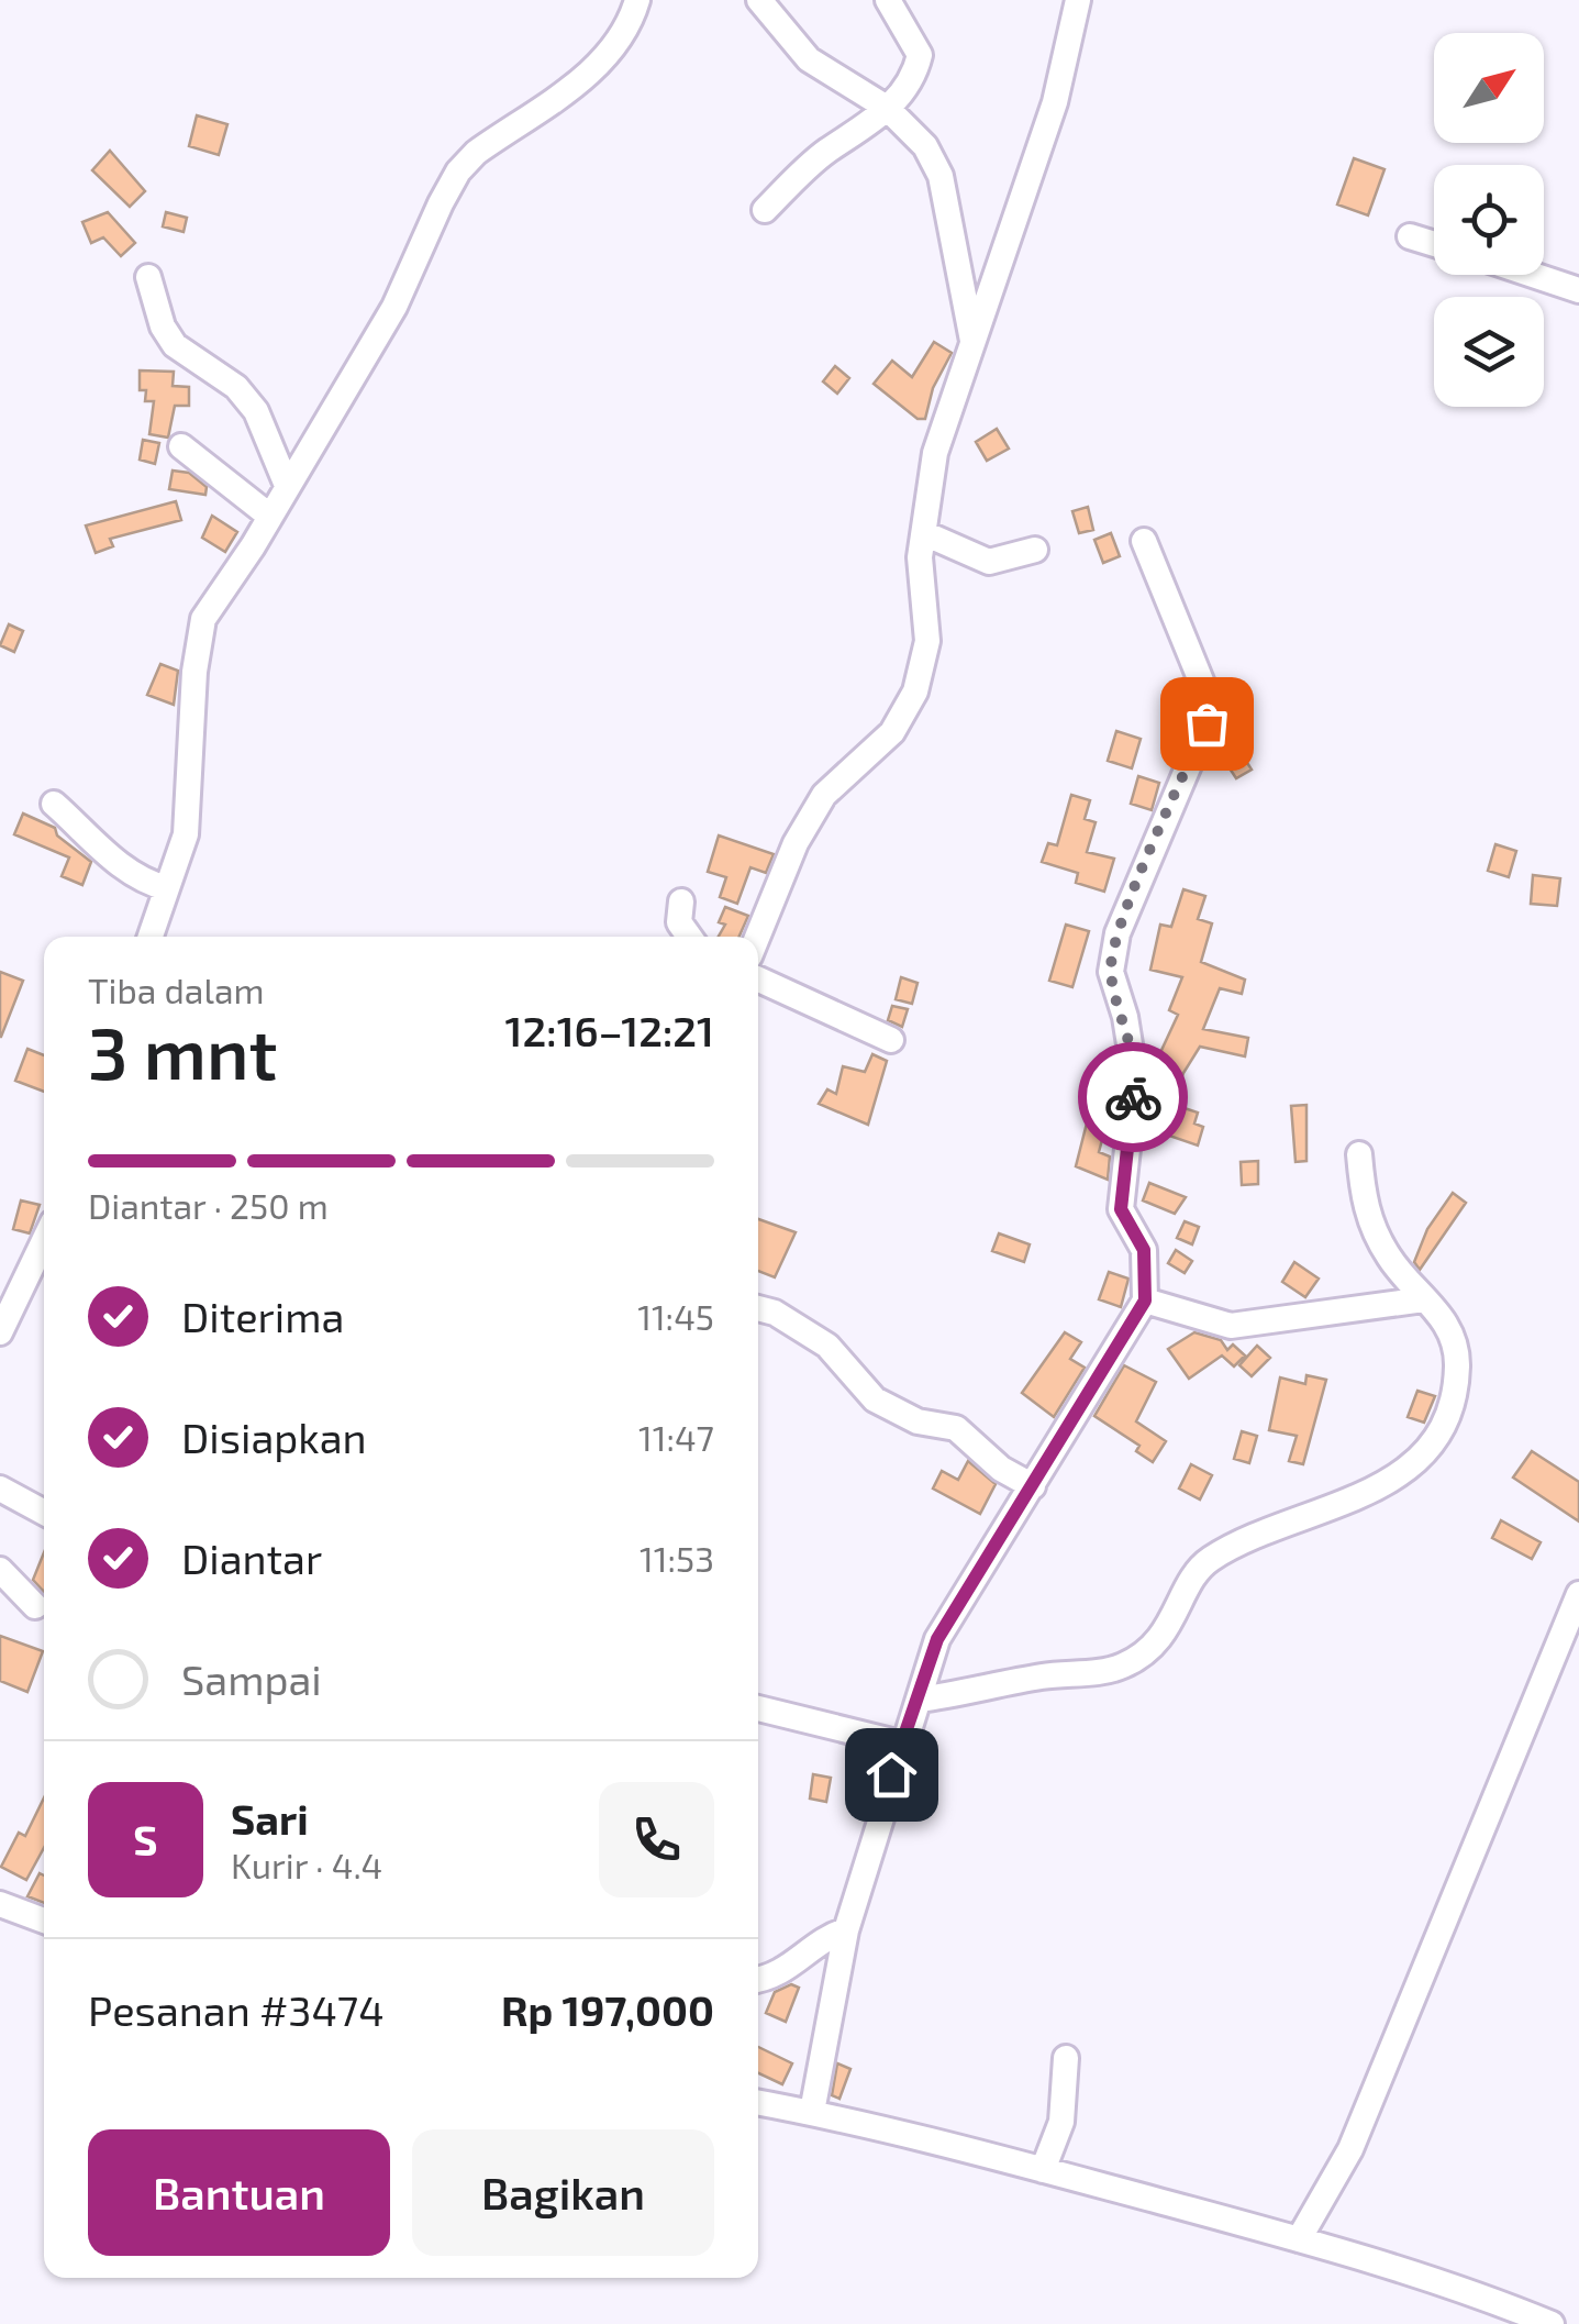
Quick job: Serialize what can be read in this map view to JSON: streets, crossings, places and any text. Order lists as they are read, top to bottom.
{
  "north": "top right",
  "page": {
    "heading": ["3 mnt", "Tiba dalam", "12:16–12:21"],
    "panel": [
      "Sari",
      "Kurir · 4.4",
      "Pesanan #3474",
      "Rp 197,000"
    ],
    "bar": "Diantar · 250 m",
    "list": [
      ["Diterima", "11:45"],
      ["Disiapkan", "11:47"],
      ["Diantar", "11:53"],
      "Sampai"
    ],
    "round": "S",
    "buttons": ["Bantuan", "Bagikan"]
  }
}
